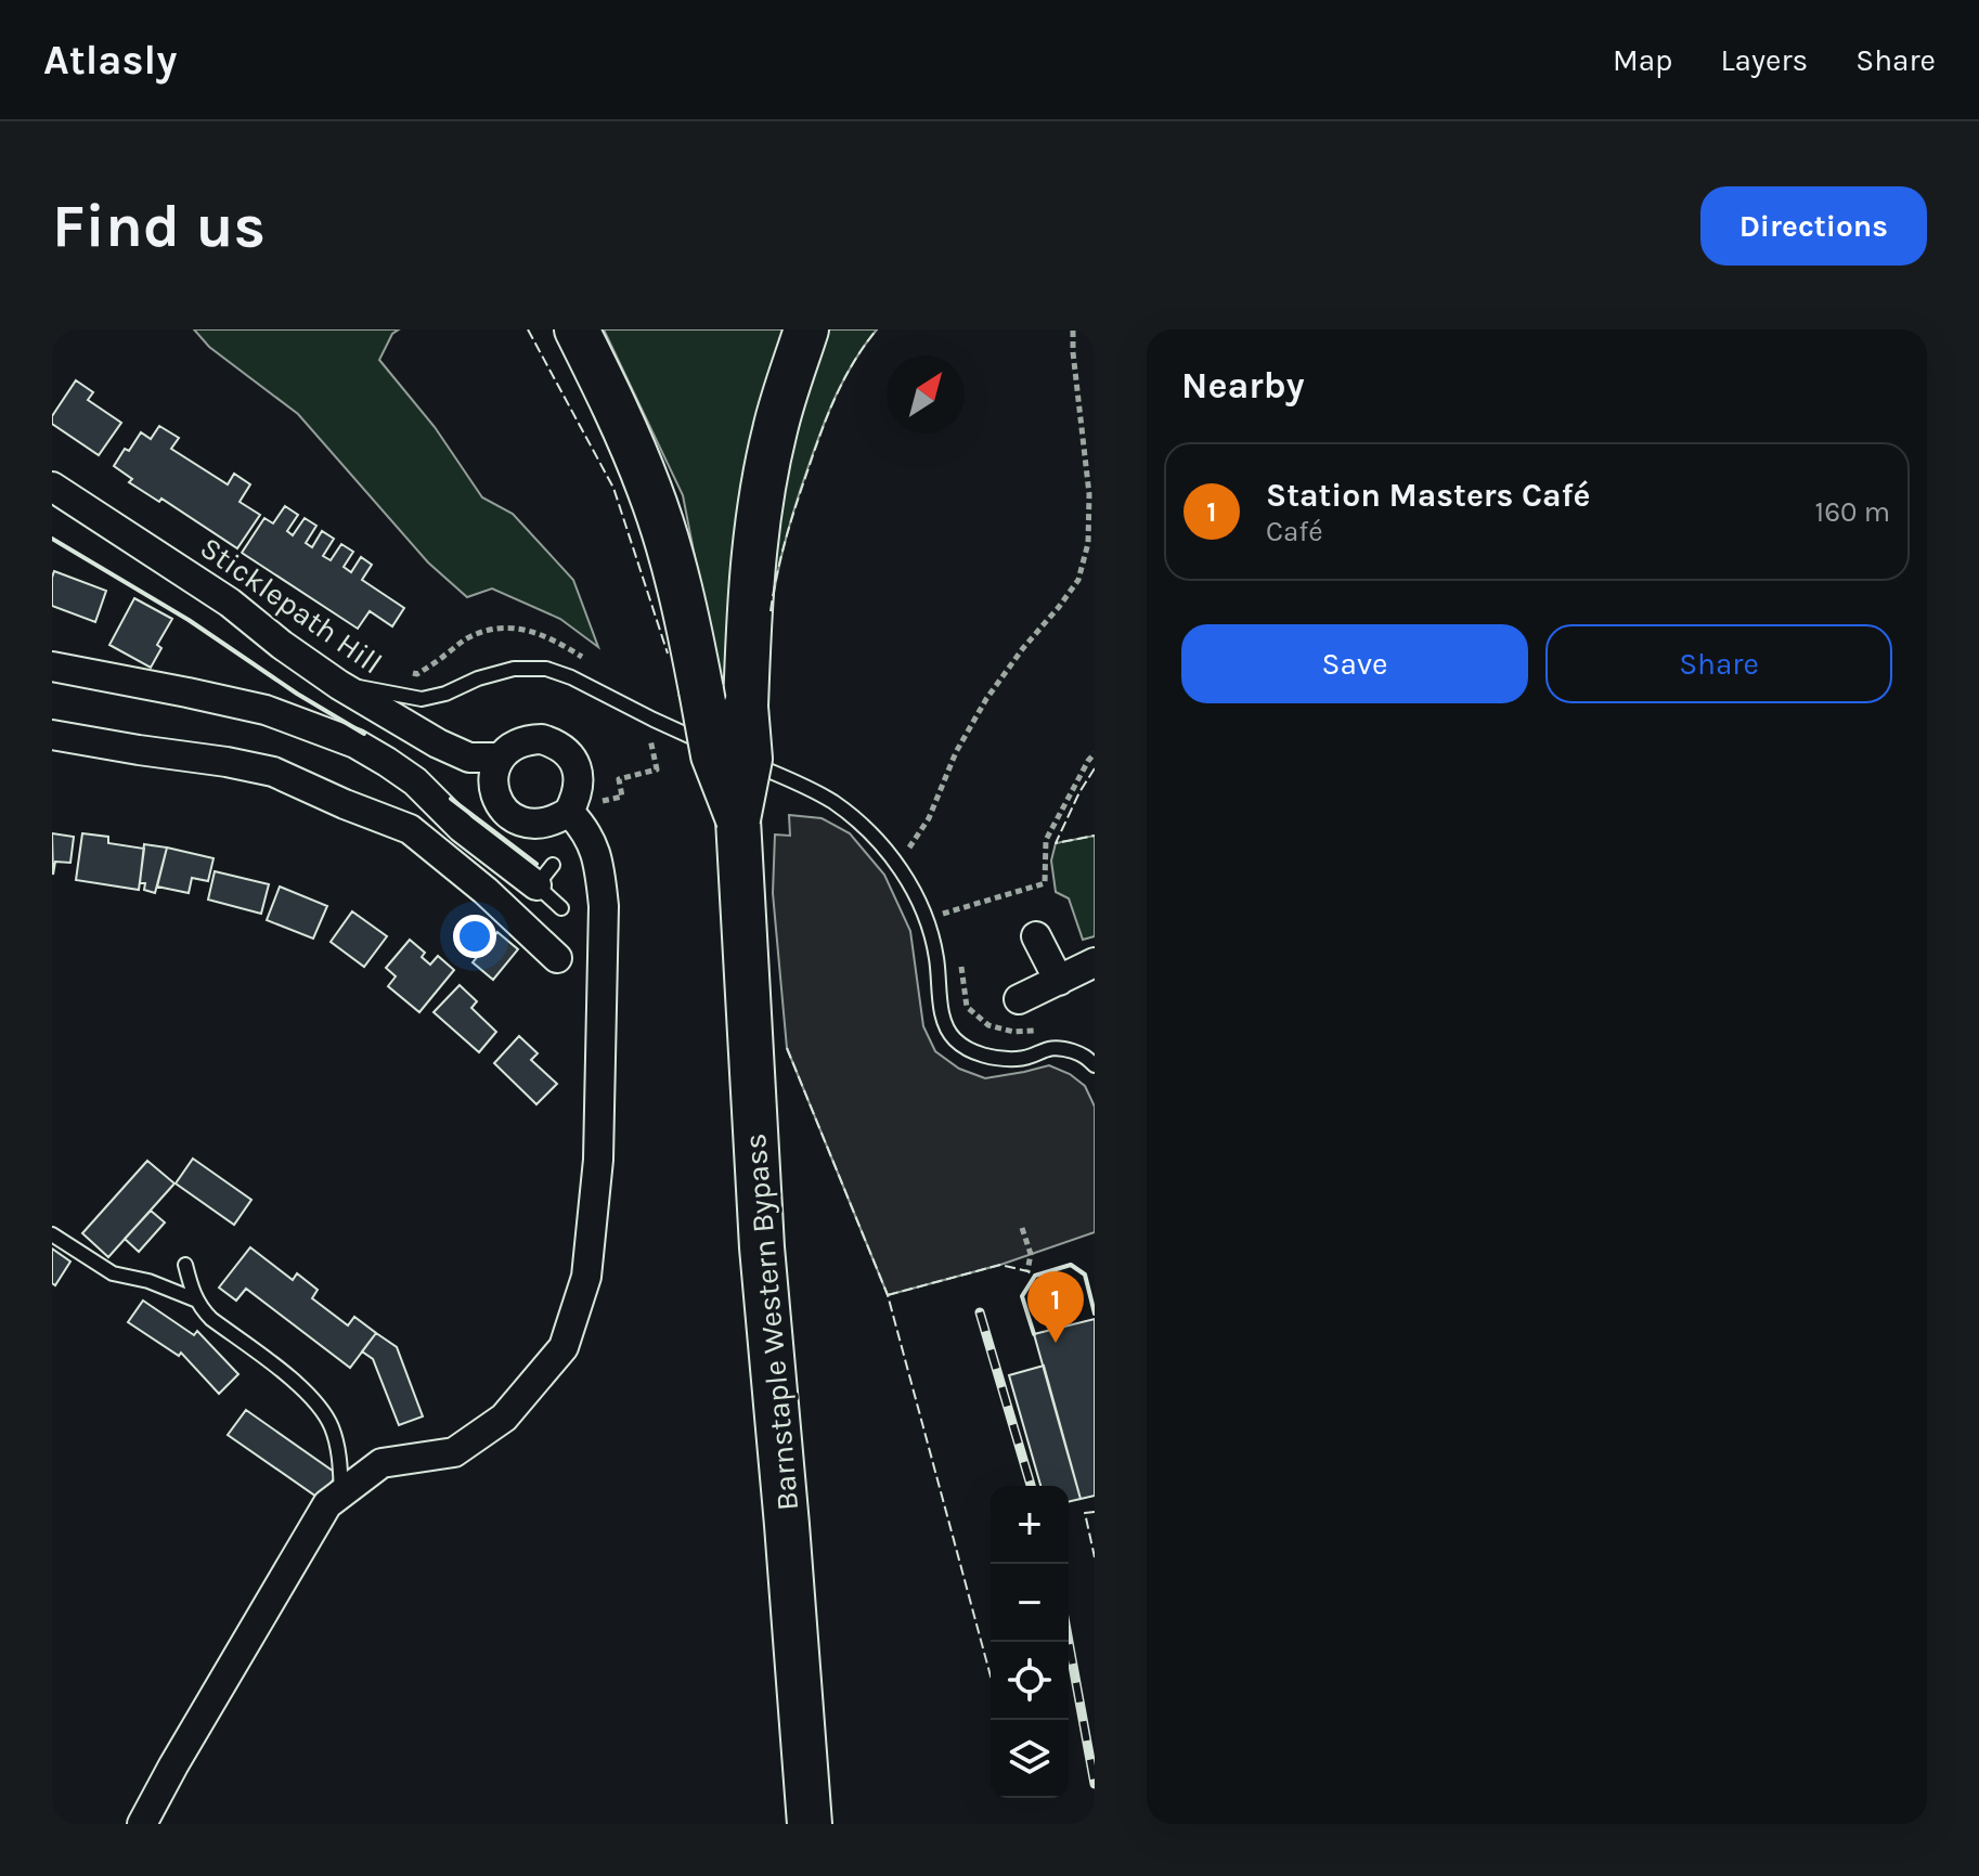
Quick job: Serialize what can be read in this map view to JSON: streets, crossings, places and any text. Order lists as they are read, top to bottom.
{
  "streets": {
    "main road": ["Barnstaple Western Bypass"],
    "street": ["Sticklepath Hill"]
  },
  "north": "top right",
  "page": {
    "header": "Atlasly",
    "nav": ["Map", "Layers", "Share"],
    "buttons": [
      "Directions",
      ["Save", "Share"]
    ],
    "title": "Find us",
    "heading": "Nearby",
    "list": [
      {
        "mark": "1",
        "name": "Station Masters Café",
        "note": "Café",
        "value": "160 m"
      }
    ],
    "pins": "1",
    "map_buttons": ["+", "−"]
  }
}
